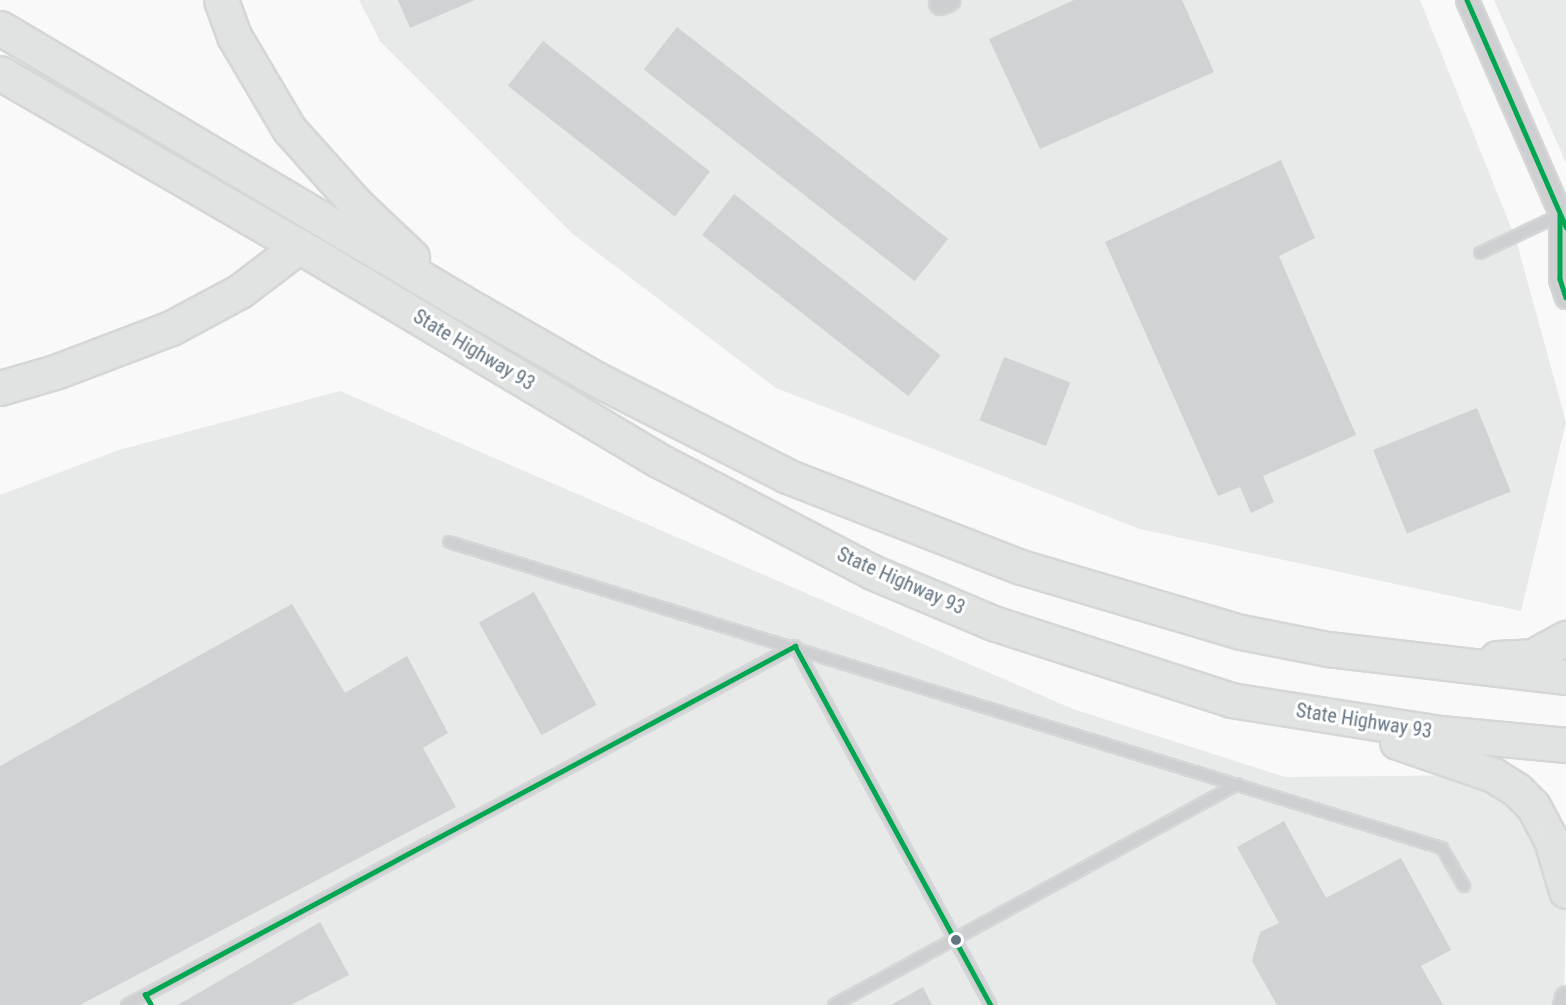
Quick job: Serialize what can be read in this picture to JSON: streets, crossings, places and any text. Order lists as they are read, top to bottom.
{
  "streets": {
    "main road": ["State Highway 93"]
  }
}
